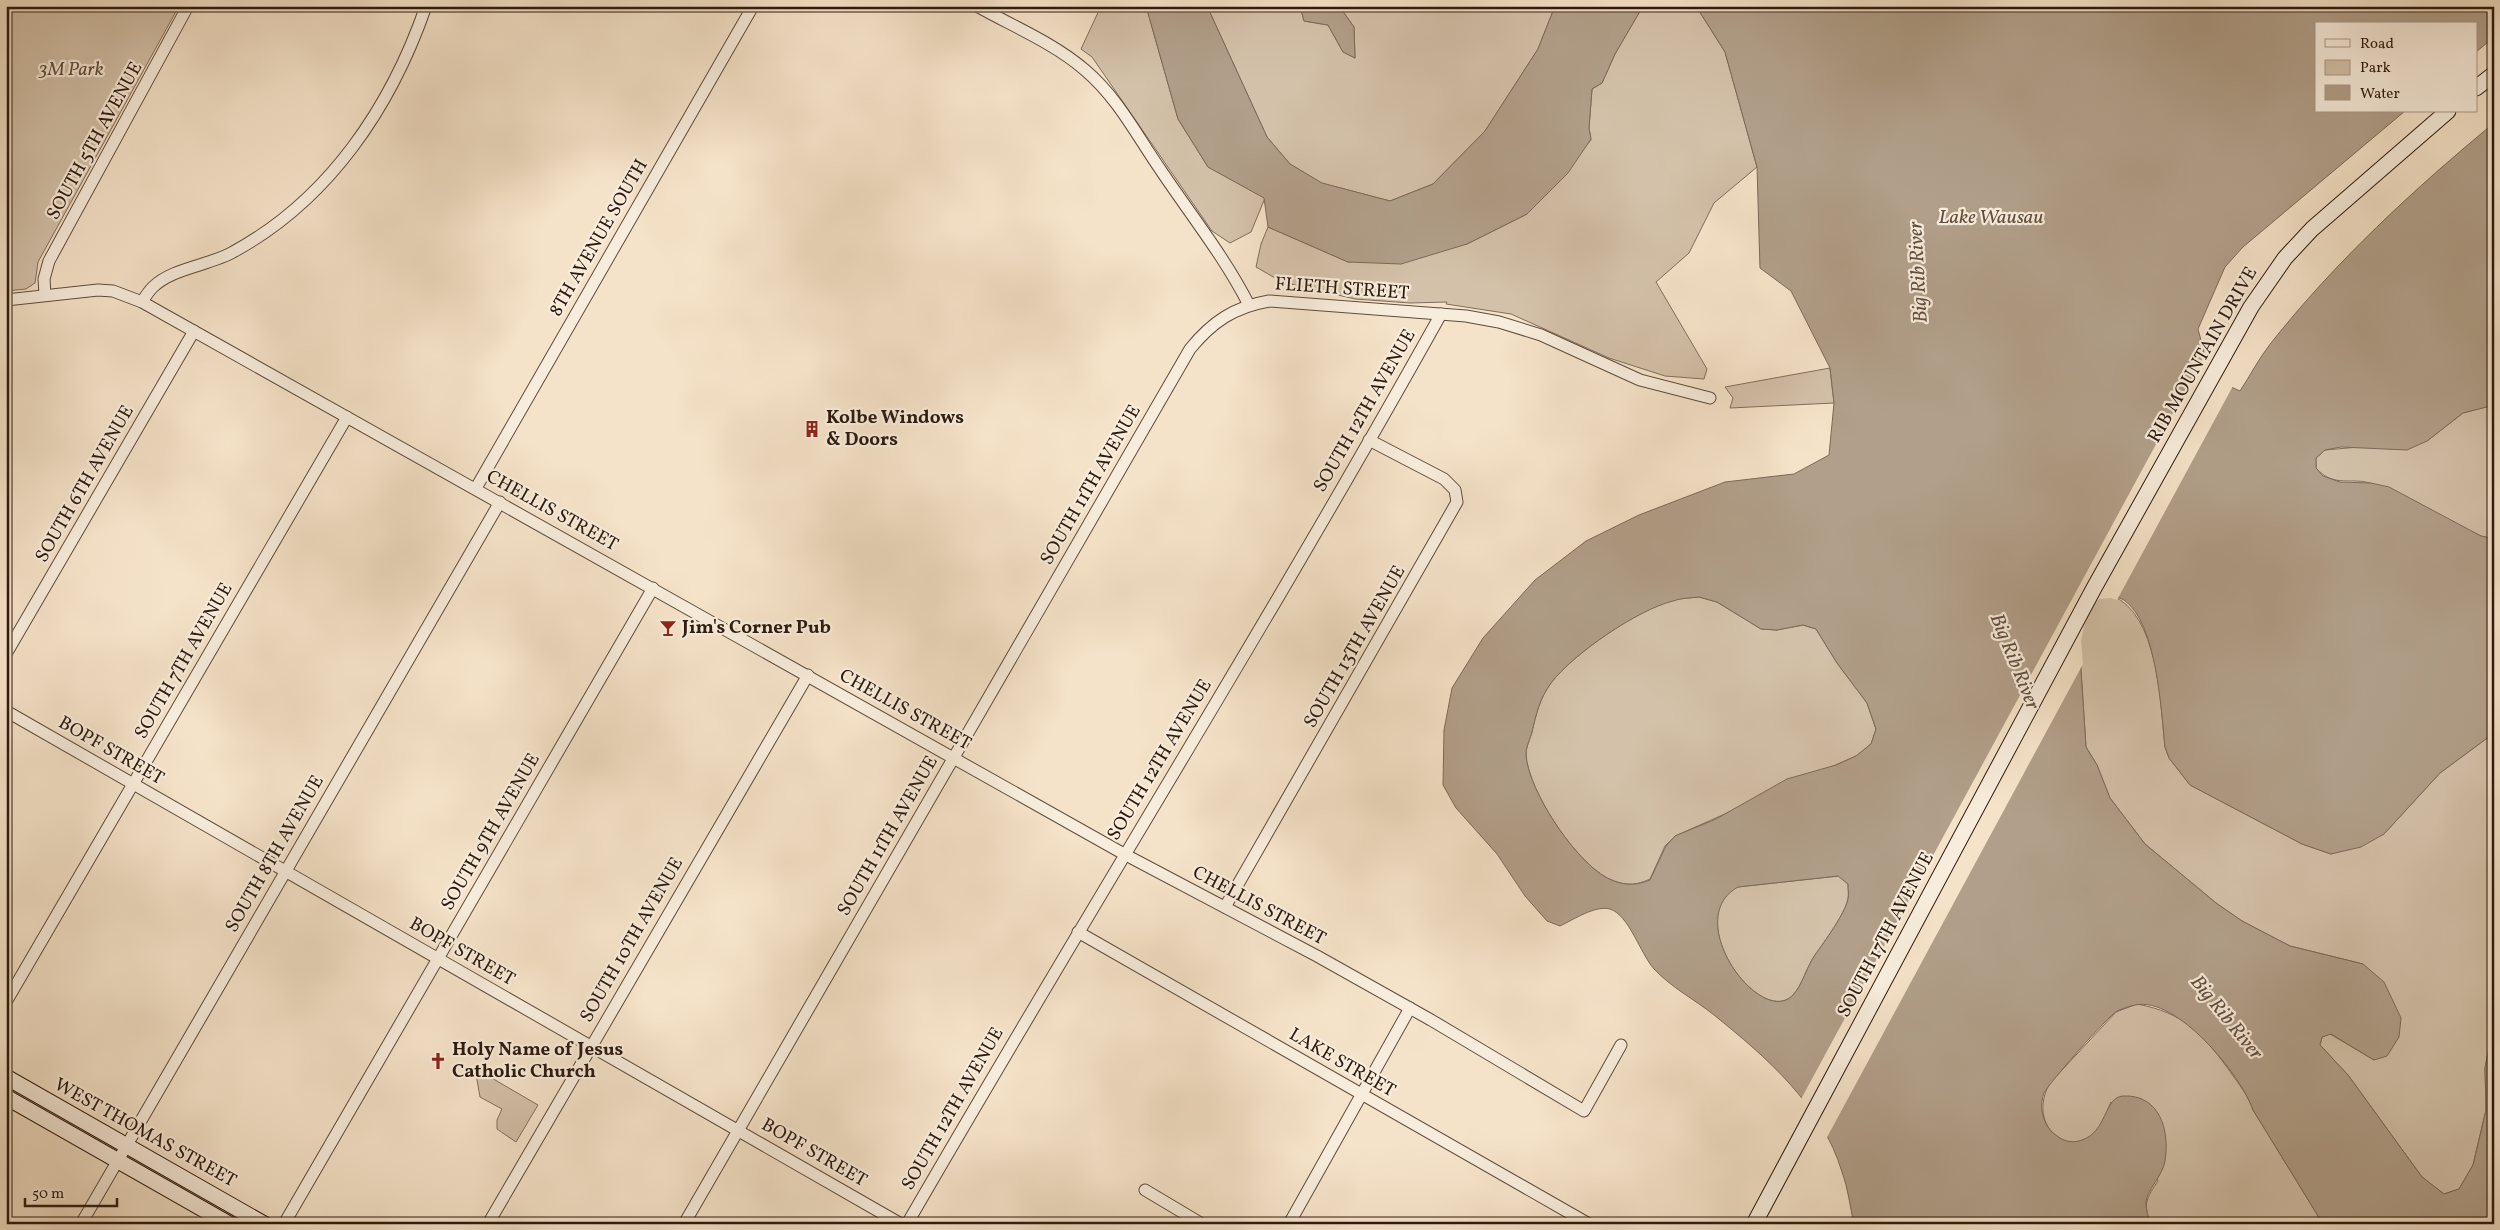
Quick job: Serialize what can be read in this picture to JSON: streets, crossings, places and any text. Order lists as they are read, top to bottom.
{
  "streets": {
    "main road": ["RIB MOUNTAIN DRIVE", "SOUTH 17TH AVENUE", "WEST THOMAS STREET"],
    "street": [
      "SOUTH 5TH AVENUE",
      "8TH AVENUE SOUTH",
      "FLIETH STREET",
      "SOUTH 12TH AVENUE",
      "SOUTH 6TH AVENUE",
      "SOUTH 11TH AVENUE",
      "CHELLIS STREET",
      "SOUTH 13TH AVENUE",
      "SOUTH 7TH AVENUE",
      "BOPF STREET",
      "SOUTH 9TH AVENUE",
      "SOUTH 8TH AVENUE",
      "SOUTH 10TH AVENUE",
      "LAKE STREET"
    ]
  },
  "crossings": [
    ["SOUTH 5TH AVENUE", "CHELLIS STREET"],
    ["8TH AVENUE SOUTH", "CHELLIS STREET"],
    ["FLIETH STREET", "SOUTH 12TH AVENUE"],
    ["FLIETH STREET", "SOUTH 11TH AVENUE"],
    ["RIB MOUNTAIN DRIVE", "SOUTH 17TH AVENUE"],
    ["SOUTH 12TH AVENUE", "CHELLIS STREET"],
    ["SOUTH 12TH AVENUE", "SOUTH 13TH AVENUE"],
    ["SOUTH 12TH AVENUE", "LAKE STREET"],
    ["SOUTH 6TH AVENUE", "CHELLIS STREET"],
    ["SOUTH 11TH AVENUE", "CHELLIS STREET"],
    ["SOUTH 11TH AVENUE", "BOPF STREET"],
    ["CHELLIS STREET", "SOUTH 13TH AVENUE"],
    ["CHELLIS STREET", "SOUTH 7TH AVENUE"],
    ["CHELLIS STREET", "SOUTH 9TH AVENUE"],
    ["CHELLIS STREET", "SOUTH 8TH AVENUE"],
    ["CHELLIS STREET", "SOUTH 10TH AVENUE"],
    ["SOUTH 7TH AVENUE", "BOPF STREET"],
    ["BOPF STREET", "SOUTH 9TH AVENUE"],
    ["BOPF STREET", "SOUTH 8TH AVENUE"],
    ["BOPF STREET", "SOUTH 10TH AVENUE"],
    ["SOUTH 8TH AVENUE", "WEST THOMAS STREET"]
  ],
  "water": ["Lake Wausau", "Big Rib River"],
  "parks": ["3M Park"],
  "places": {
    "building": ["Kolbe Windows & Doors"],
    "bar": ["Jim's Corner Pub"],
    "church": ["Holy Name of Jesus Catholic Church"]
  },
  "legend": ["Road", "Park", "Water"],
  "scale_bar": "50 m"
}
